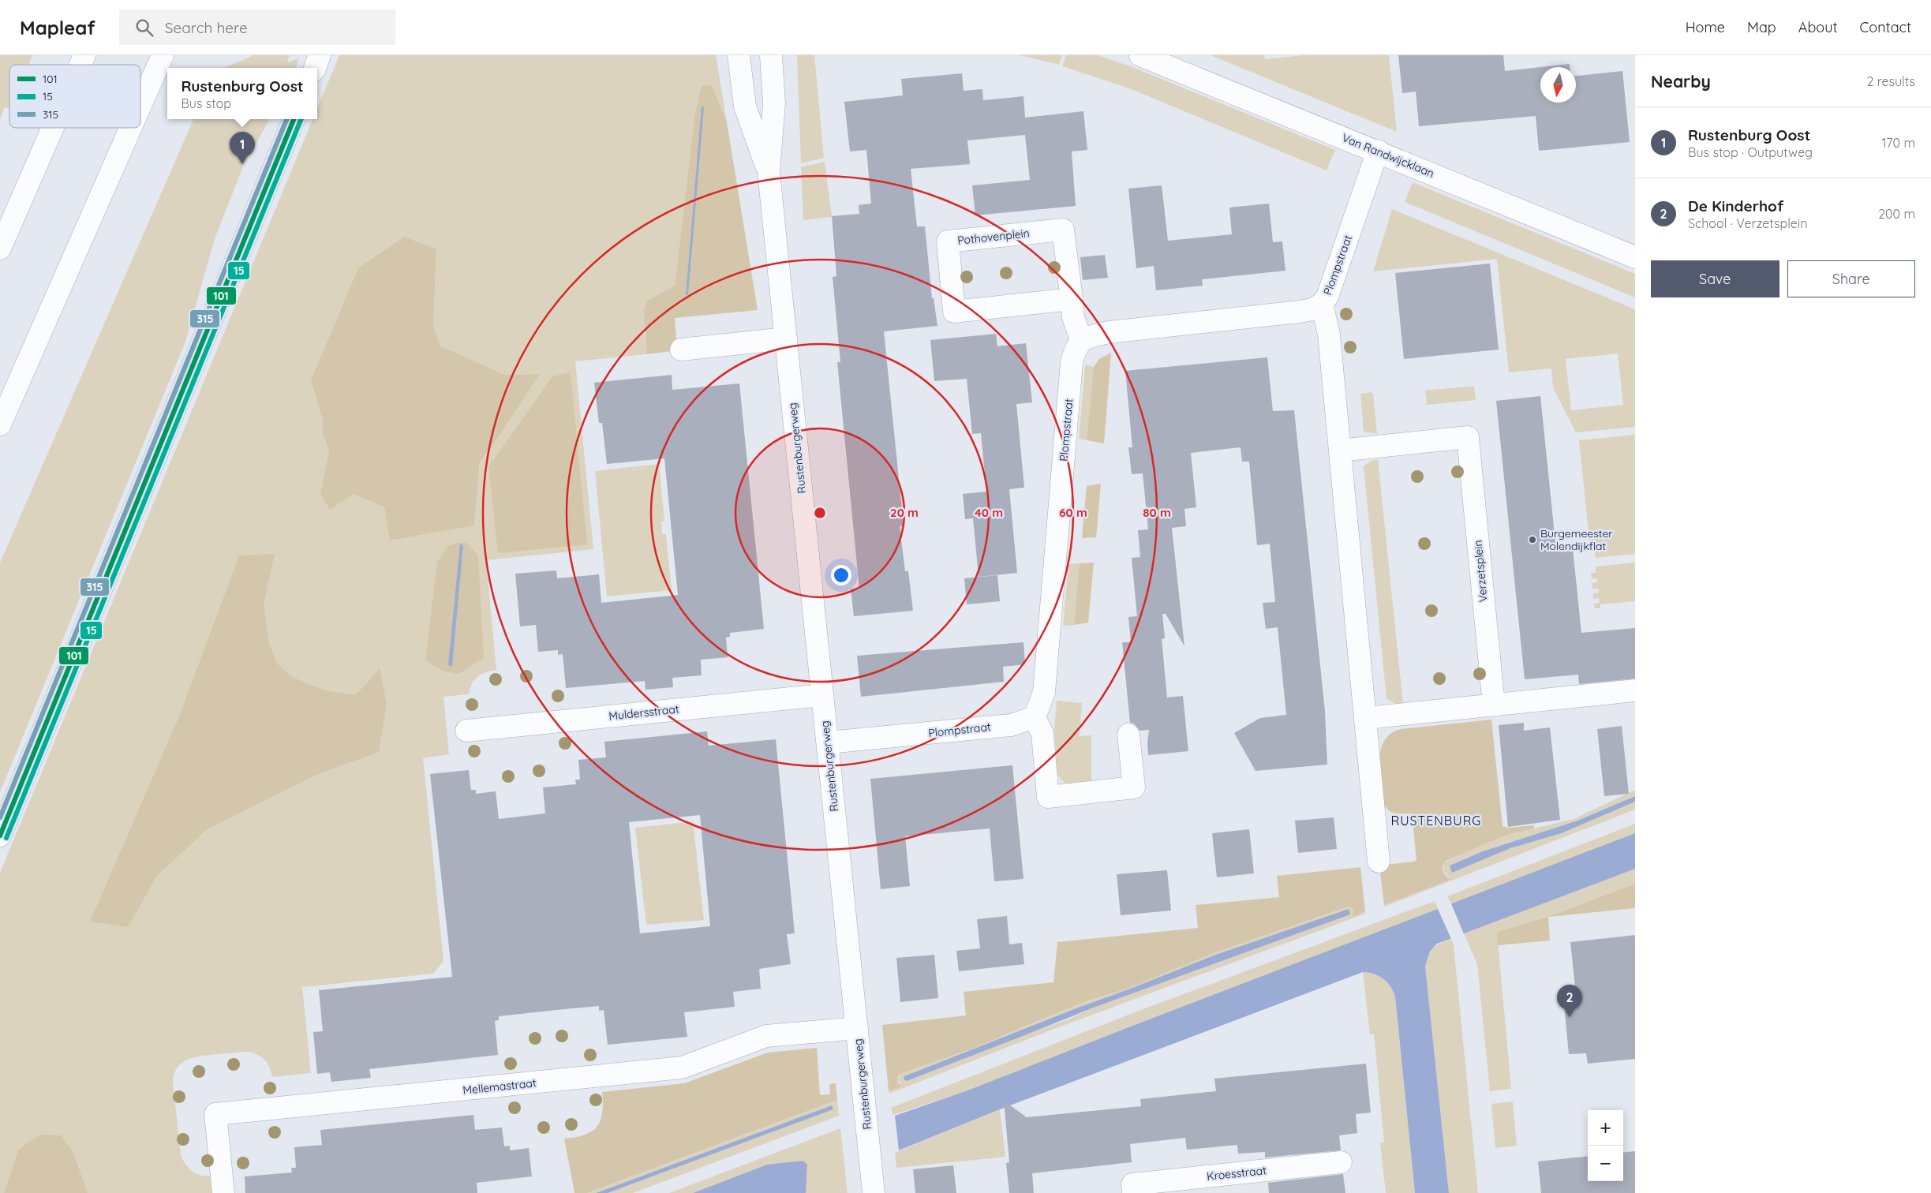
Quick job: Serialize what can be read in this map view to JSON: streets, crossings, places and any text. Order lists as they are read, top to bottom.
{
  "streets": {
    "main road": [
      "Van Randwijcklaan",
      "Pothovenplein",
      "Plompstraat",
      "Rustenburgerweg",
      "Verzetsplein",
      "Muldersstraat",
      "Mellemastraat",
      "Kroesstraat"
    ]
  },
  "crossings": [
    ["Van Randwijcklaan", "Plompstraat"],
    ["Pothovenplein", "Plompstraat"],
    ["Plompstraat", "Rustenburgerweg"],
    ["Rustenburgerweg", "Muldersstraat"],
    ["Rustenburgerweg", "Mellemastraat"]
  ],
  "districts": ["RUSTENBURG"],
  "places": ["Burgemeester Molendijkflat"],
  "lines": ["transit line 101", "transit line 15", "transit line 315"],
  "legend": ["101", "15", "315"],
  "north": "bottom",
  "page": {
    "header": "Mapleaf",
    "search": "Search here",
    "nav": [
      "Home",
      "Map",
      "About",
      "Contact"
    ],
    "heading": ["Nearby", "2 results"],
    "popup": ["Rustenburg Oost", "Bus stop"],
    "list": [
      {
        "mark": "1",
        "name": "Rustenburg Oost",
        "note": "Bus stop · Outputweg",
        "value": "170 m"
      },
      {
        "mark": "2",
        "name": "De Kinderhof",
        "note": "School · Verzetsplein",
        "value": "200 m"
      }
    ],
    "pins": ["1", "2"],
    "buttons": ["Save", "Share"],
    "map_buttons": ["+", "−"]
  },
  "rings": [
    "20 m",
    "40 m",
    "60 m",
    "80 m"
  ]
}
